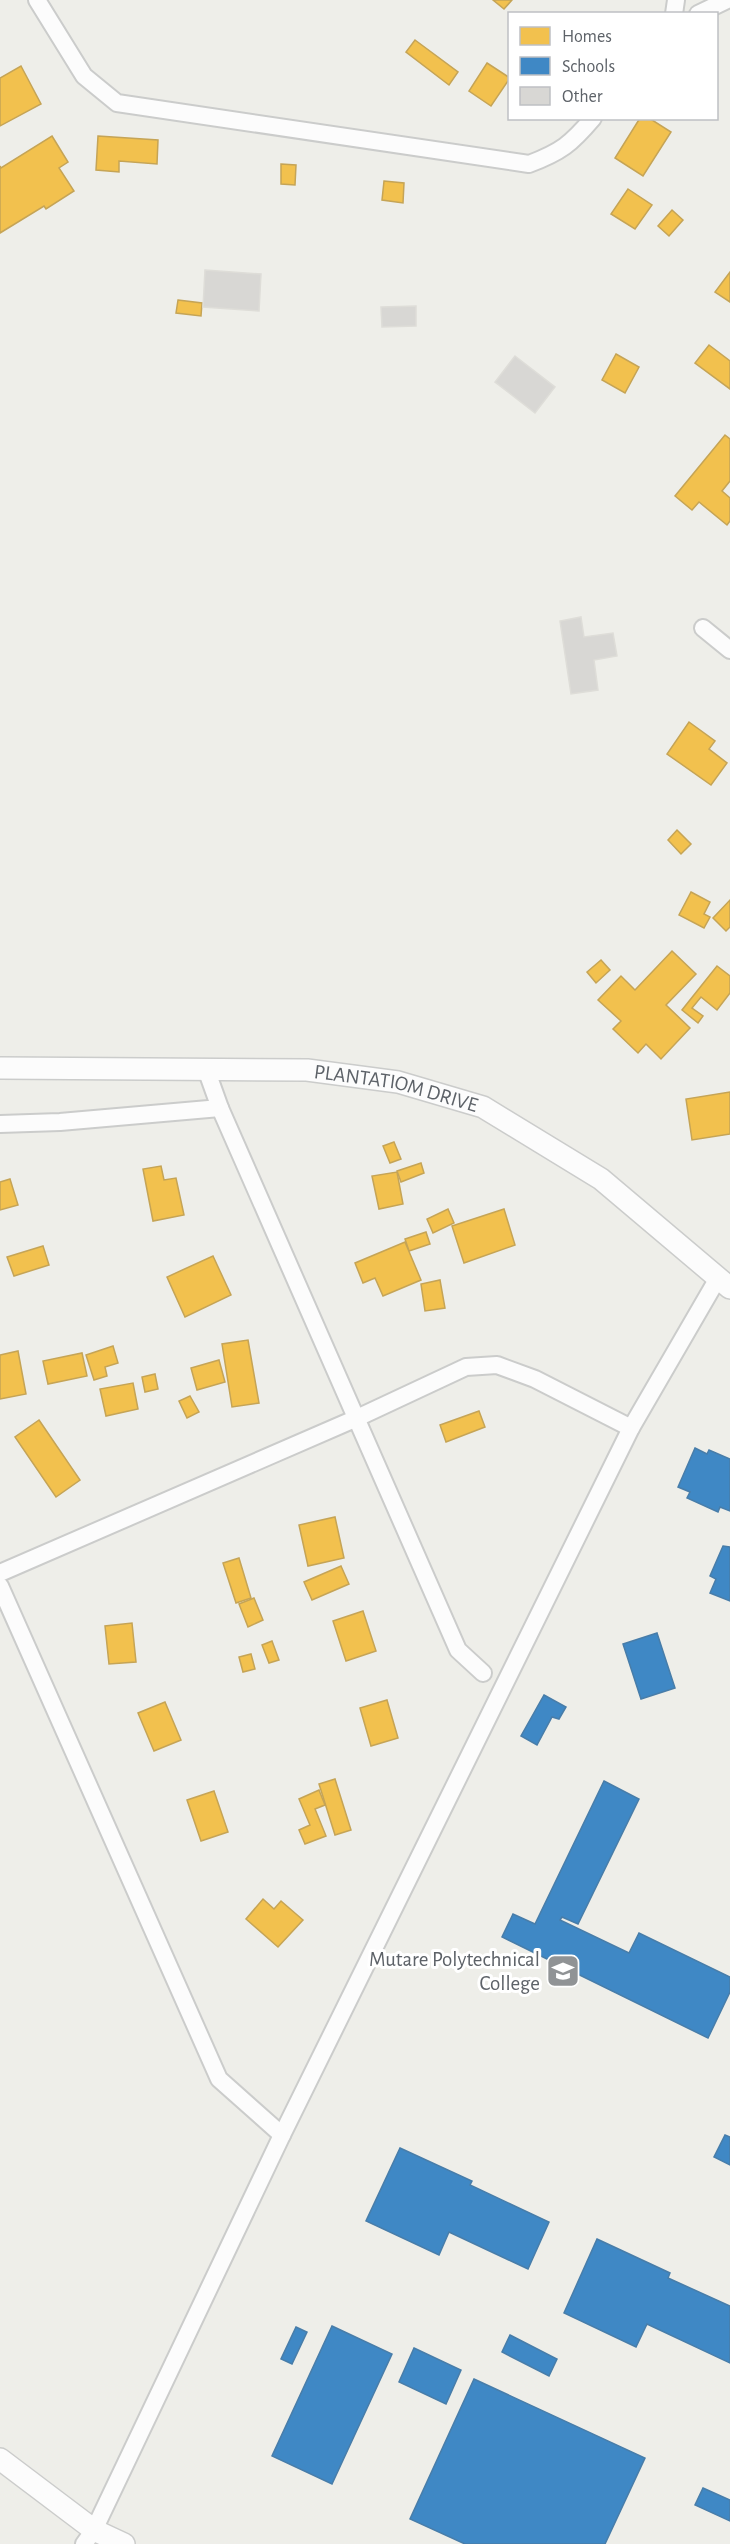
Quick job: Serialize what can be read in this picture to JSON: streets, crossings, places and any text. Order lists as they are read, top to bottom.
{
  "streets": {
    "street": ["PLANTATIOM DRIVE"]
  },
  "places": {
    "school or university": ["Mutare Polytechnical College"]
  },
  "legend": ["Homes", "Schools", "Other"]
}
